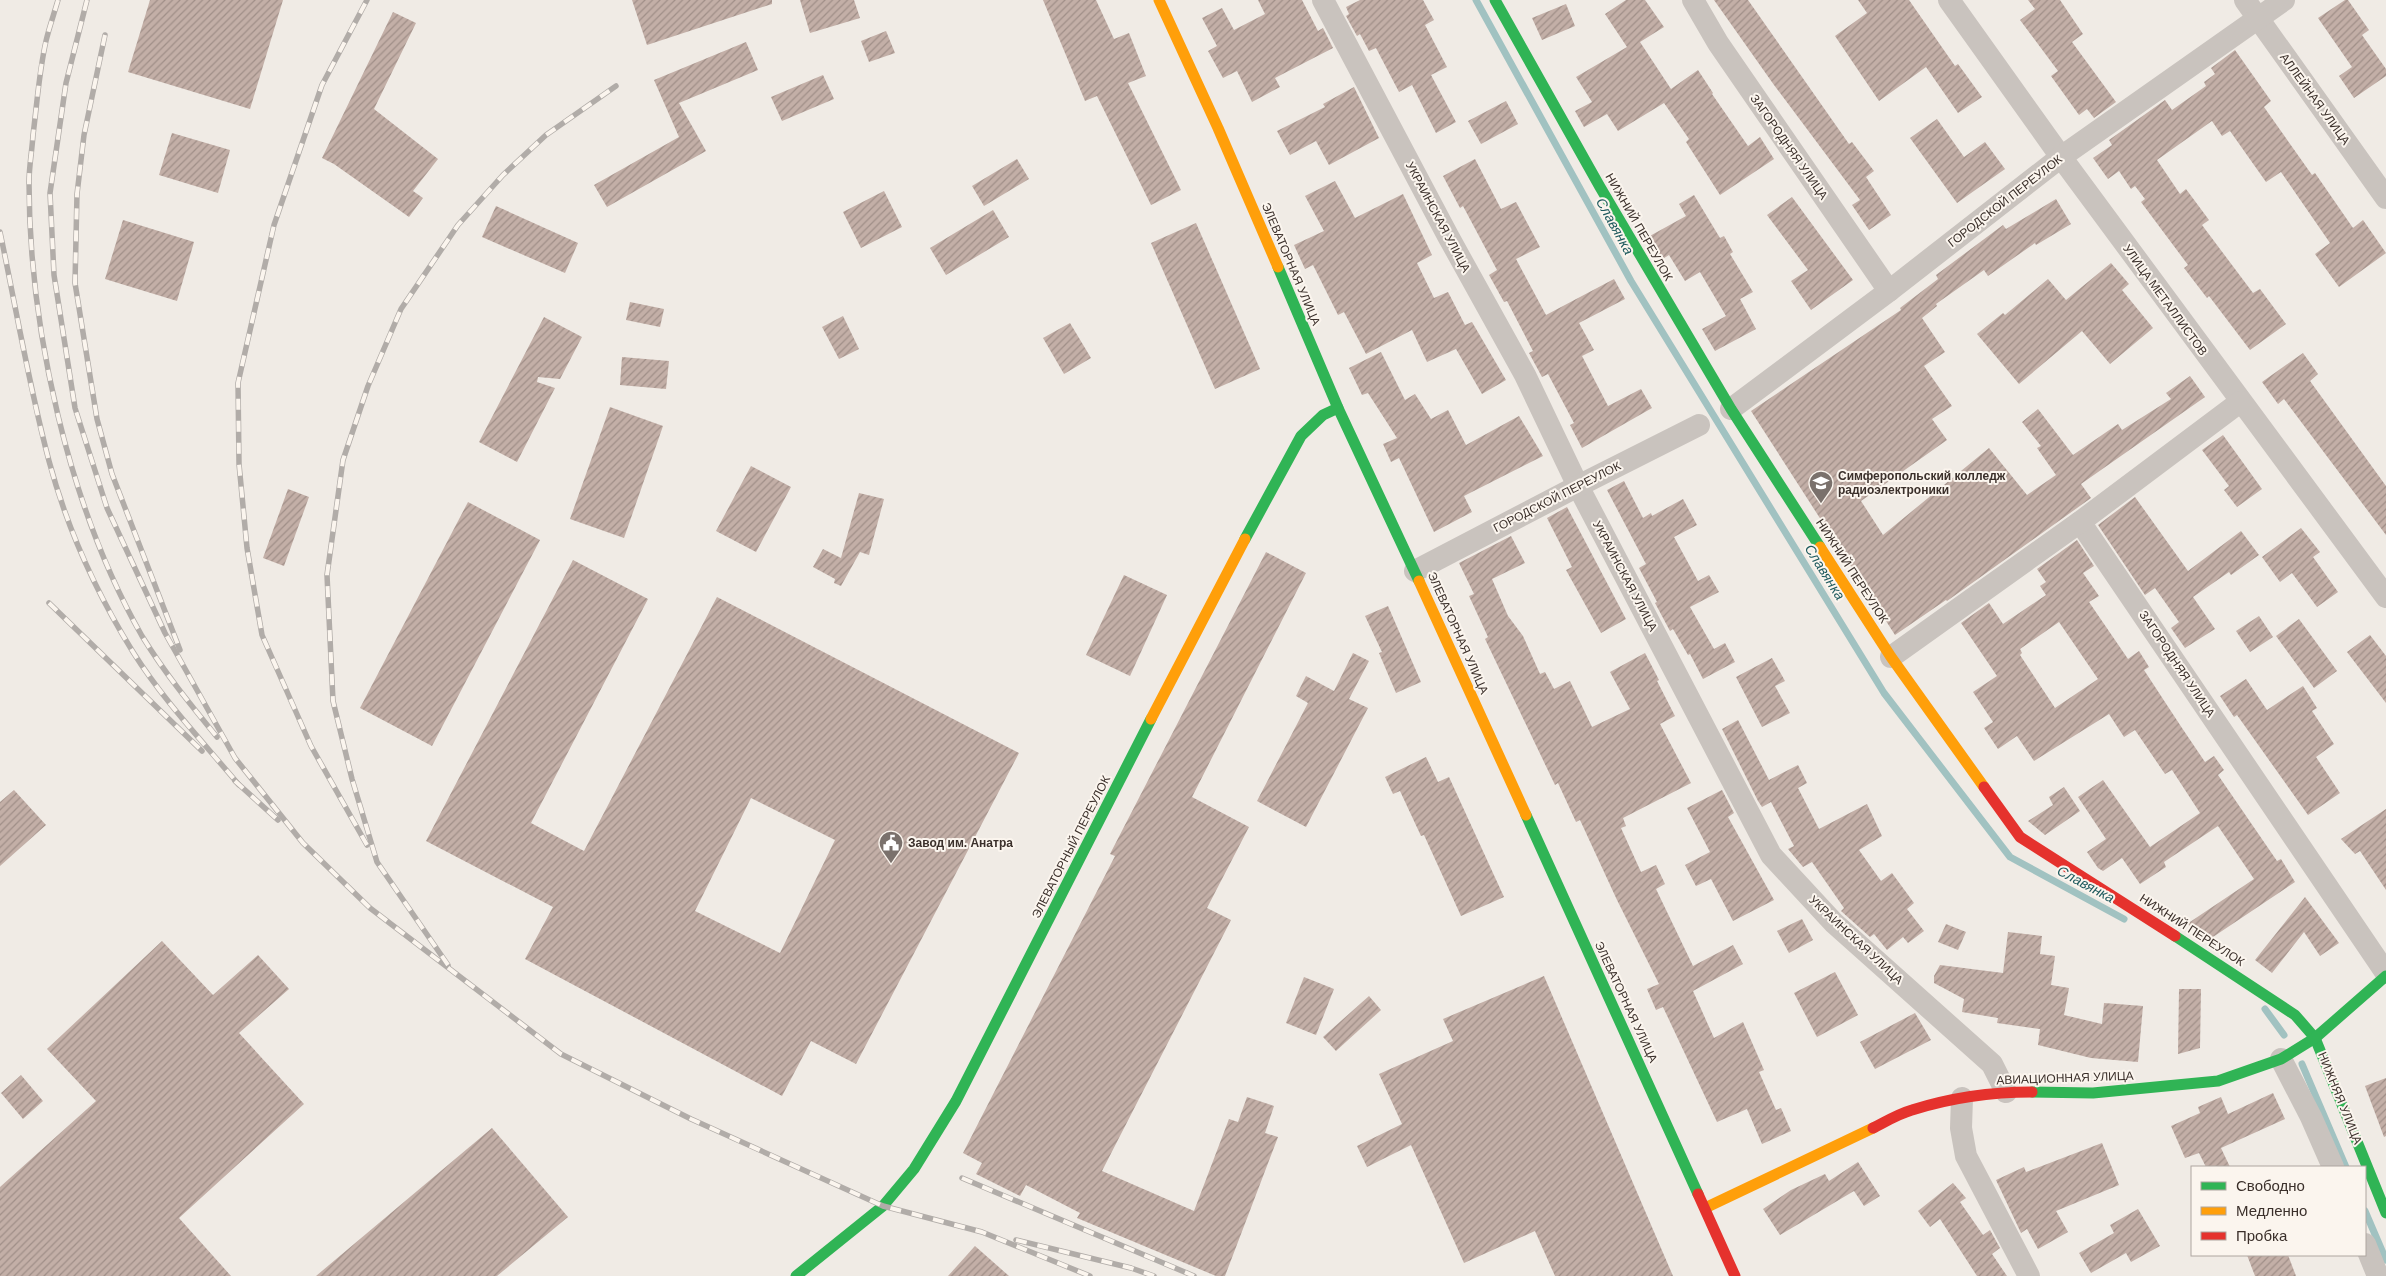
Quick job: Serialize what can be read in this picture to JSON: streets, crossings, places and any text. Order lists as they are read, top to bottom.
{
  "streets": {
    "main road": [
      "НИЖНИЙ ПЕРЕУЛОК",
      "ЭЛЕВАТОРНАЯ УЛИЦА",
      "ЭЛЕВАТОРНЫЙ ПЕРЕУЛОК",
      "АВИАЦИОННАЯ УЛИЦА",
      "НИЖНЯЯ УЛИЦА"
    ],
    "street": [
      "АЛЛЕЙНАЯ УЛИЦА",
      "ЗАГОРОДНЯЯ УЛИЦА",
      "ГОРОДСКОЙ ПЕРЕУЛОК",
      "УКРАИНСКАЯ УЛИЦА",
      "УЛИЦА МЕТАЛЛИСТОВ"
    ]
  },
  "crossings": [
    ["АЛЛЕЙНАЯ УЛИЦА", "ГОРОДСКОЙ ПЕРЕУЛОК"],
    ["ЗАГОРОДНЯЯ УЛИЦА", "ГОРОДСКОЙ ПЕРЕУЛОК"],
    ["ЗАГОРОДНЯЯ УЛИЦА", "АВИАЦИОННАЯ УЛИЦА"],
    ["ГОРОДСКОЙ ПЕРЕУЛОК", "УКРАИНСКАЯ УЛИЦА"],
    ["ГОРОДСКОЙ ПЕРЕУЛОК", "НИЖНИЙ ПЕРЕУЛОК"],
    ["ГОРОДСКОЙ ПЕРЕУЛОК", "ЭЛЕВАТОРНАЯ УЛИЦА"],
    ["ГОРОДСКОЙ ПЕРЕУЛОК", "УЛИЦА МЕТАЛЛИСТОВ"],
    ["УКРАИНСКАЯ УЛИЦА", "АВИАЦИОННАЯ УЛИЦА"],
    ["НИЖНИЙ ПЕРЕУЛОК", "АВИАЦИОННАЯ УЛИЦА"],
    ["НИЖНИЙ ПЕРЕУЛОК", "НИЖНЯЯ УЛИЦА"],
    ["ЭЛЕВАТОРНАЯ УЛИЦА", "ЭЛЕВАТОРНЫЙ ПЕРЕУЛОК"],
    ["ЭЛЕВАТОРНАЯ УЛИЦА", "АВИАЦИОННАЯ УЛИЦА"],
    ["АВИАЦИОННАЯ УЛИЦА", "НИЖНЯЯ УЛИЦА"]
  ],
  "water": ["Славянка"],
  "places": {
    "school or university": ["Симферопольский колледж радиоэлектроники"],
    "public building": ["Завод им. Анатра"]
  },
  "legend": ["Свободно", "Медленно", "Пробка"]
}
